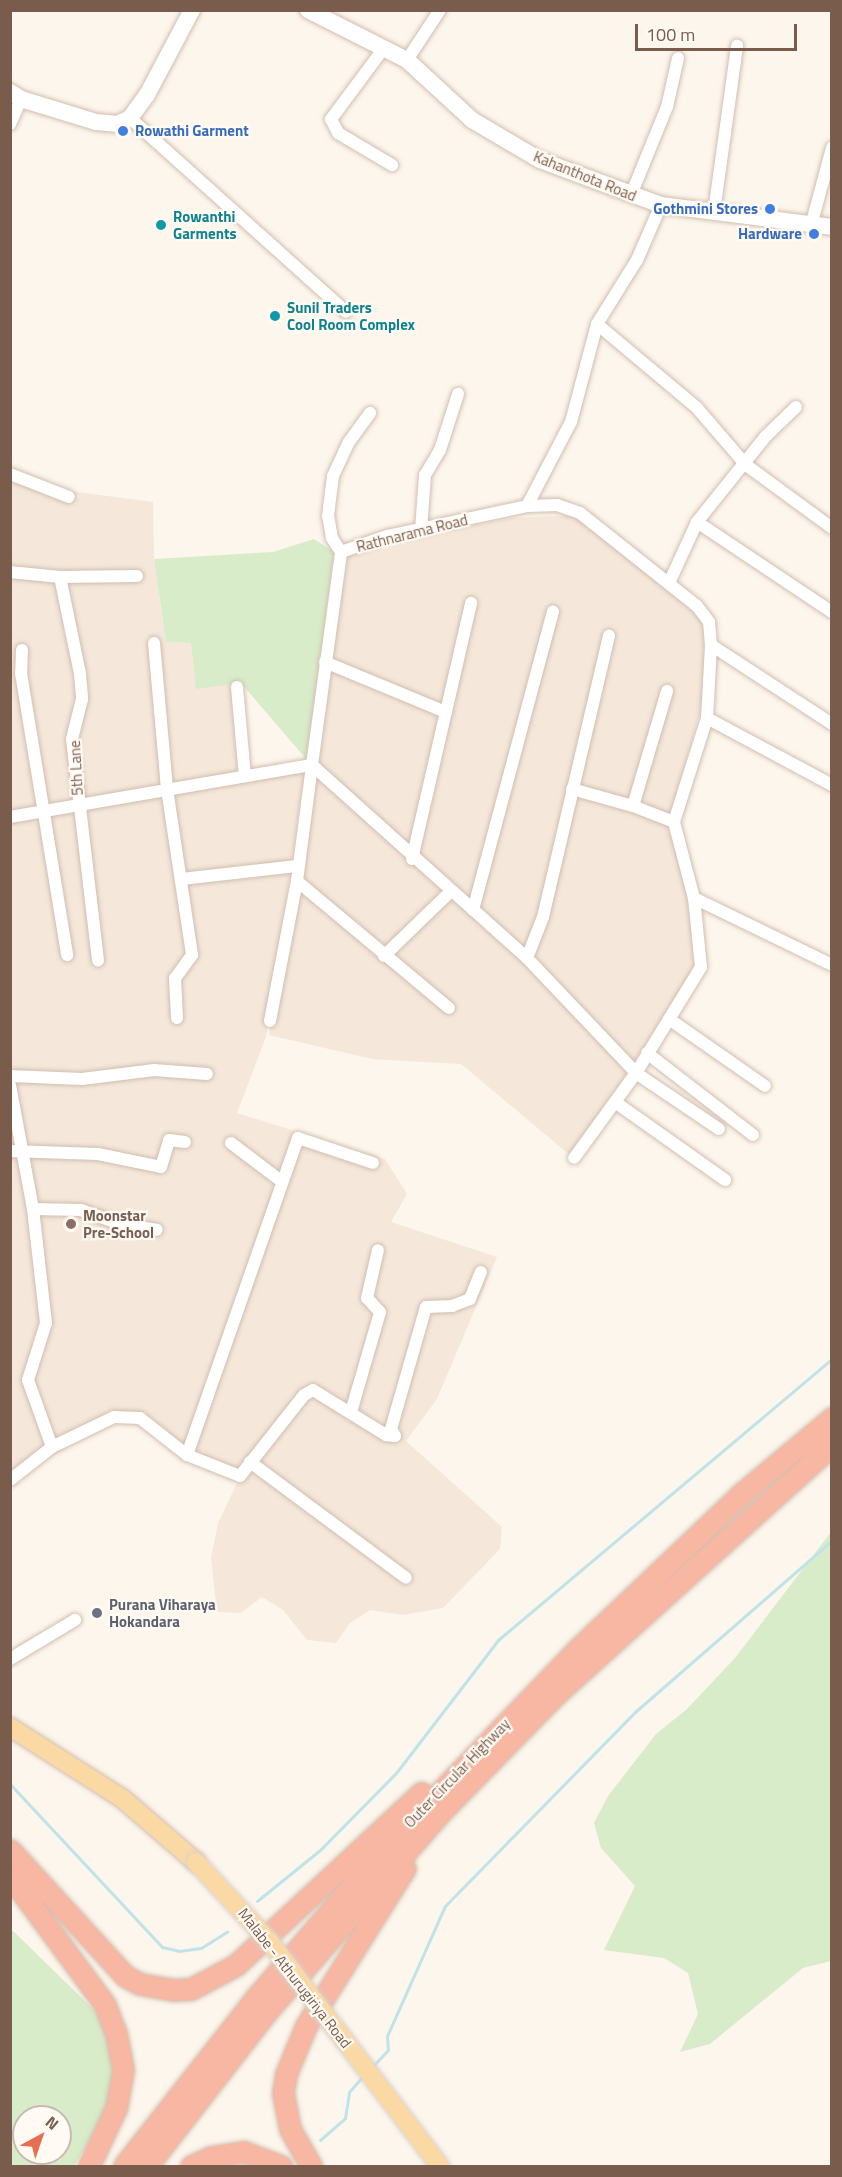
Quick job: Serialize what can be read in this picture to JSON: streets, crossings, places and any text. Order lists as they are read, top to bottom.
{
  "streets": {
    "highway": ["Outer Circular Highway"],
    "main road": ["Kahanthota Road", "Malabe - Athurugiriya Road"],
    "street": ["Rathnarama Road", "5th Lane"]
  },
  "places": [
    "Rowathi Garment",
    "Gothmini Stores",
    "Rowanthi Garments",
    "Hardware",
    "Sunil Traders Cool Room Complex",
    "Moonstar Pre-School",
    "Purana Viharaya Hokandara"
  ],
  "scale_bar": "100 m",
  "north": "top right"
}
